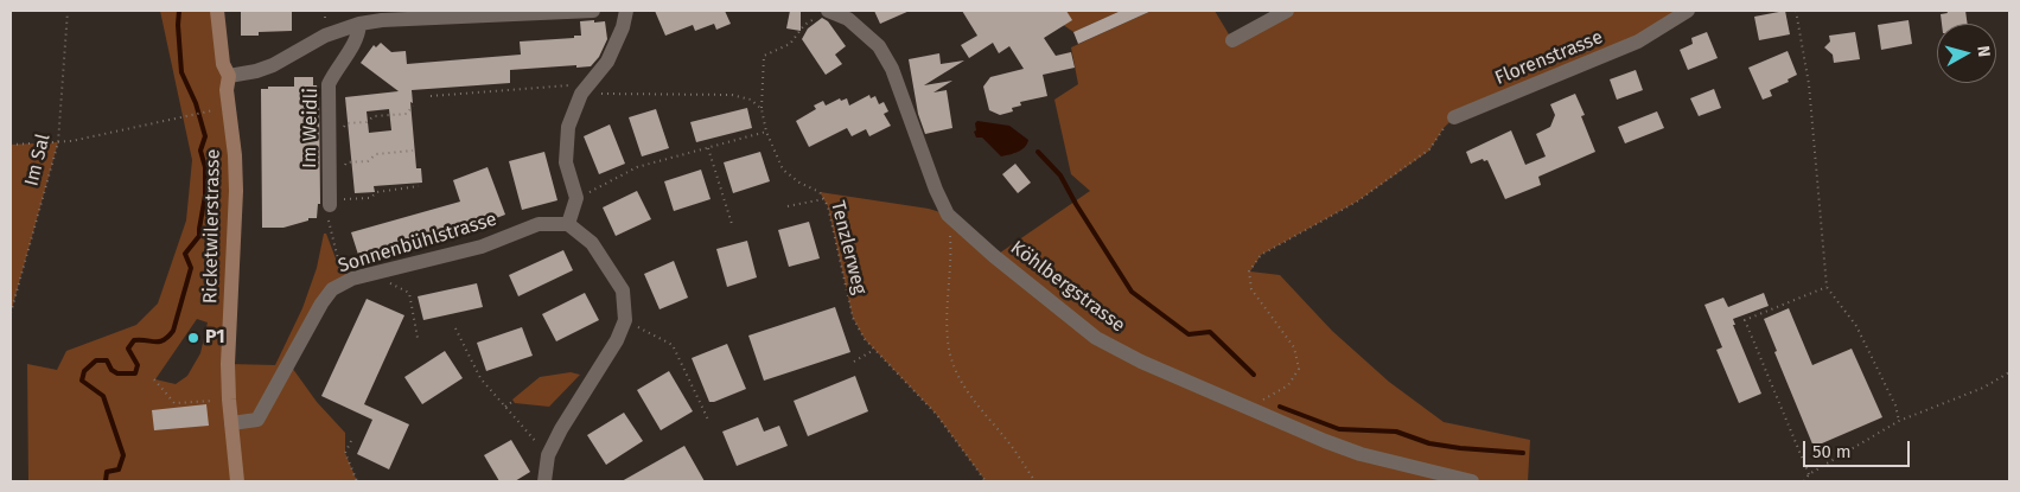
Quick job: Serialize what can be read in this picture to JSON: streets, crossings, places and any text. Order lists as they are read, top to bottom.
{
  "streets": {
    "street": [
      "Florenstrasse",
      "Im Weidli",
      "Ricketwilerstrasse",
      "Sonnenbühlstrasse",
      "Köhlbergstrasse"
    ],
    "path": ["Im Sal", "Tenzlerweg"]
  },
  "crossings": [
    ["Ricketwilerstrasse", "Sonnenbühlstrasse"]
  ],
  "places": ["P1"],
  "scale_bar": "50 m",
  "north": "right"
}
